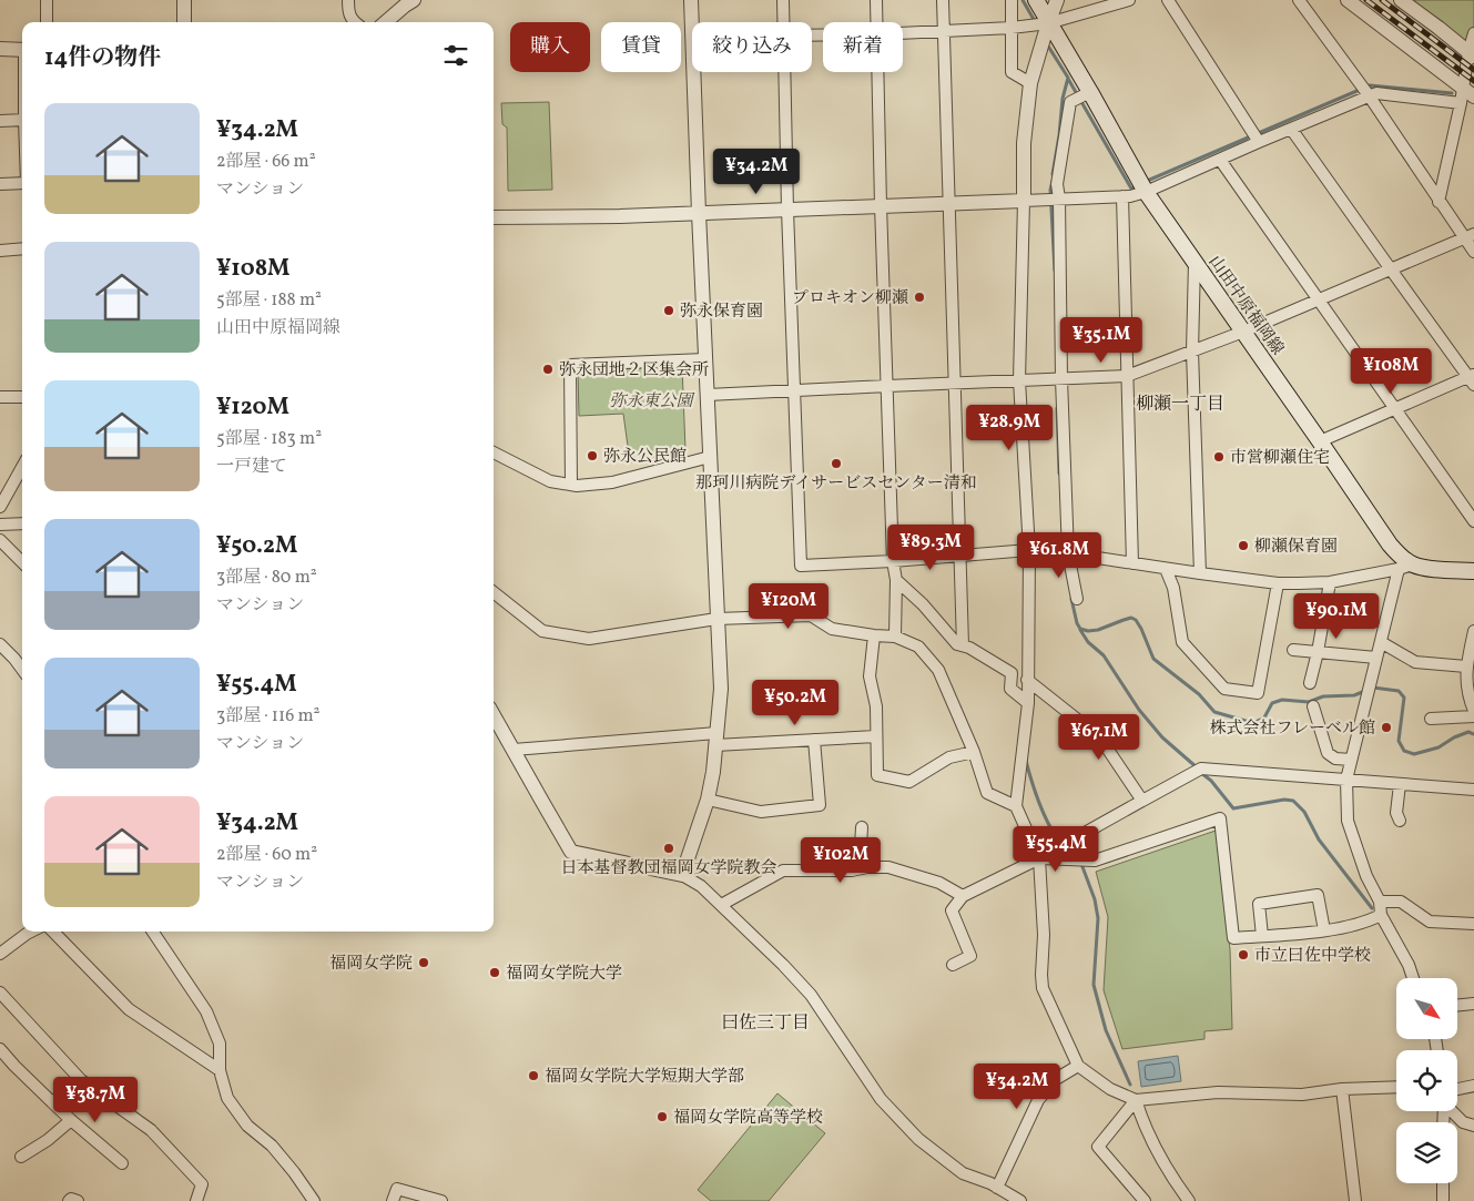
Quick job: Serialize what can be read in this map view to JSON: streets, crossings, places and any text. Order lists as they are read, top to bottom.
{
  "streets": {
    "main road": ["山田中原福岡線"]
  },
  "districts": ["柳瀬一丁目", "曰佐三丁目"],
  "parks": ["弥永東公園"],
  "places": [
    "プロキオン柳瀬",
    "弥永保育園",
    "弥永団地２区集会所",
    "弥永公民館",
    "市営柳瀬住宅",
    "那珂川病院デイサービスセンター清和",
    "柳瀬保育園",
    "株式会社フレーベル館",
    "日本基督教団福岡女学院教会",
    "市立曰佐中学校",
    "福岡女学院",
    "福岡女学院大学",
    "福岡女学院大学短期大学部",
    "福岡女学院高等学校"
  ],
  "north": "bottom right",
  "page": {
    "chip": [
      "購入",
      "賃貸",
      "絞り込み",
      "新着"
    ],
    "heading": "14件の物件",
    "list": [
      {
        "name": "¥34.2M",
        "note": "2部屋 · 66 m² · マンション"
      },
      {
        "name": "¥108M",
        "note": "5部屋 · 188 m² · 山田中原福岡線"
      },
      {
        "name": "¥120M",
        "note": "5部屋 · 183 m² · 一戸建て"
      },
      {
        "name": "¥50.2M",
        "note": "3部屋 · 80 m² · マンション"
      },
      {
        "name": "¥55.4M",
        "note": "3部屋 · 116 m² · マンション"
      },
      {
        "name": "¥34.2M",
        "note": "2部屋 · 60 m² · マンション"
      }
    ],
    "price": [
      "¥34.2M",
      "¥35.1M",
      "¥108M",
      "¥28.9M",
      "¥89.3M",
      "¥61.8M",
      "¥120M",
      "¥90.1M",
      "¥50.2M",
      "¥67.1M",
      "¥55.4M",
      "¥102M",
      "¥34.2M",
      "¥38.7M"
    ]
  }
}
